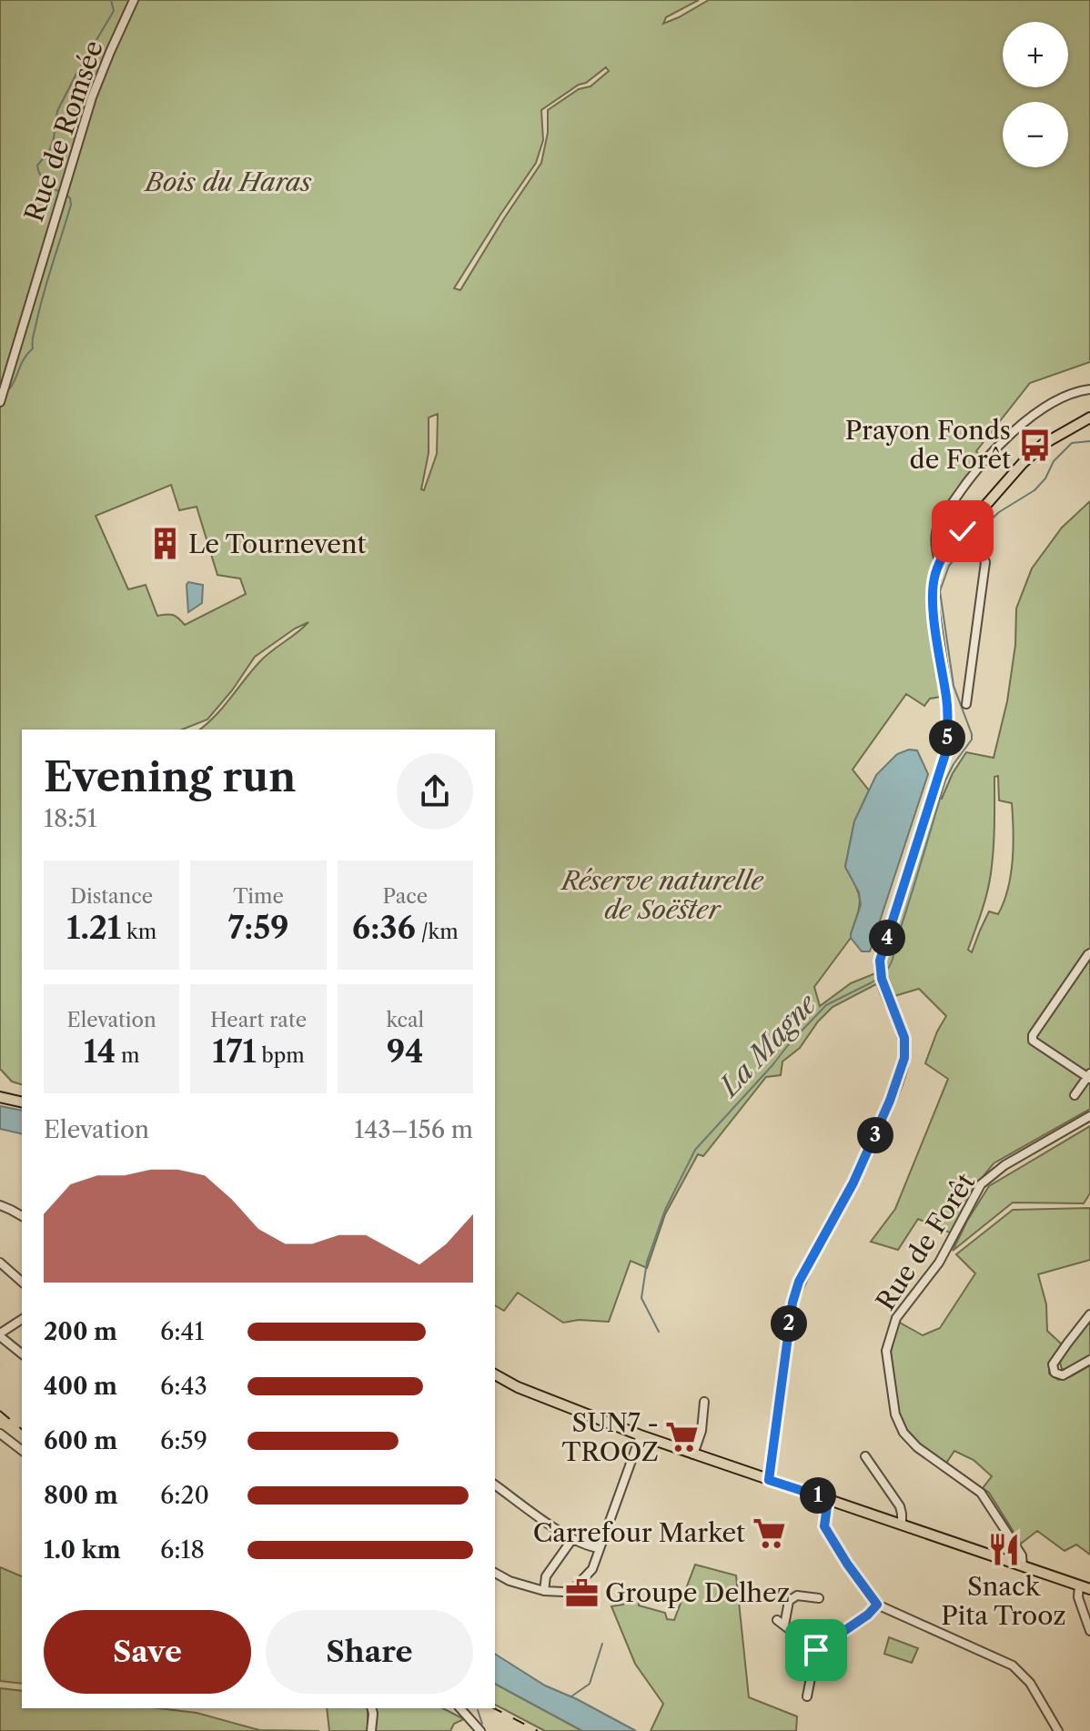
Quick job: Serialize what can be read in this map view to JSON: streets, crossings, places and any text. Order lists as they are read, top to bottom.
{
  "streets": {
    "street": ["Rue de Romsée", "Rue de Forêt"]
  },
  "water": ["La Magne"],
  "parks": ["Bois du Haras", "Réserve naturelle de Soëster"],
  "places": {
    "bus stop": ["Prayon Fonds de Forêt"],
    "building": ["Le Tournevent"],
    "supermarket": ["SUN7 - TROOZ", "Carrefour Market"],
    "restaurant": ["Snack Pita Trooz"],
    "office": ["Groupe Delhez"]
  },
  "page": {
    "map_buttons": ["+", "−"],
    "pins": [
      "5",
      "4",
      "3",
      "2",
      "1"
    ],
    "heading": ["Evening run", "18:51"],
    "stats": [
      ["Distance", "1.21 km"],
      ["Time", "7:59"],
      ["Pace", "6:36 /km"],
      ["Elevation", "14 m"],
      ["Heart rate", "171 bpm"],
      ["kcal", "94"]
    ],
    "chart": ["Elevation", "143–156 m"],
    "list": [
      {
        "name": "200 m",
        "note": "6:41"
      },
      {
        "name": "400 m",
        "note": "6:43"
      },
      {
        "name": "600 m",
        "note": "6:59"
      },
      {
        "name": "800 m",
        "note": "6:20"
      },
      {
        "name": "1.0 km",
        "note": "6:18"
      }
    ],
    "buttons": ["Save", "Share"]
  }
}
